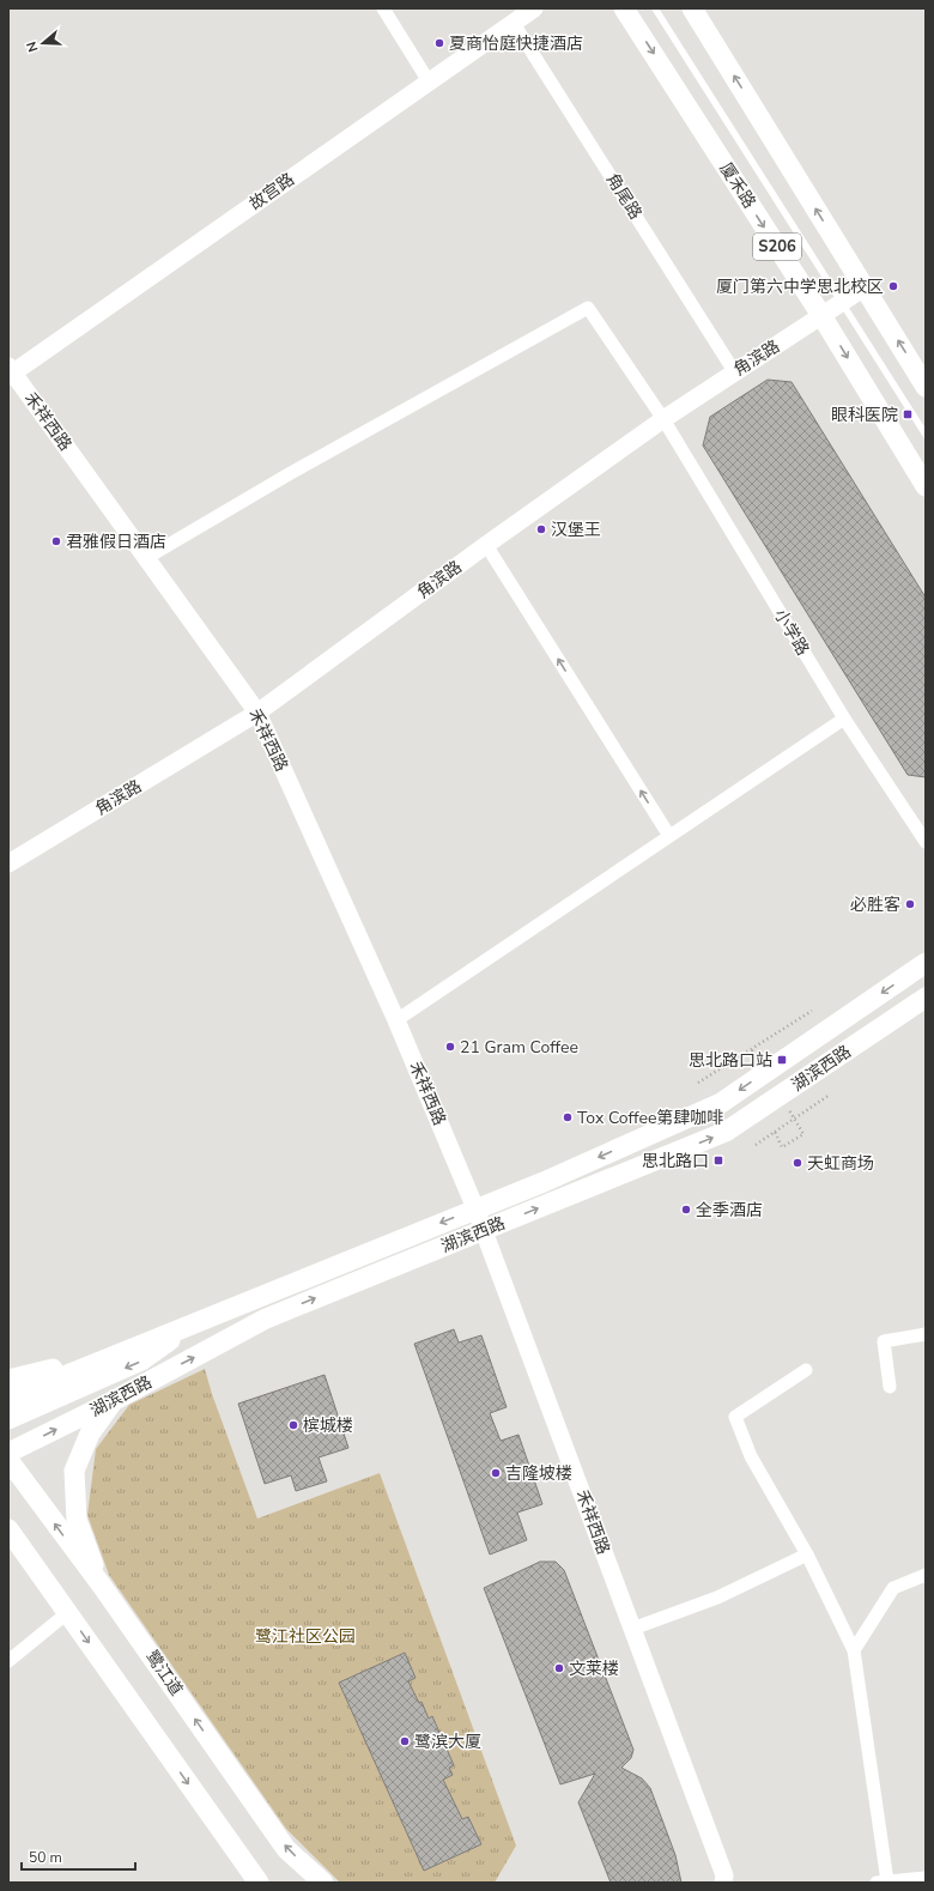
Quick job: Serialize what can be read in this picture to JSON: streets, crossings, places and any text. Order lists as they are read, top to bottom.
{
  "streets": {
    "main road": [
      "厦禾路",
      "S206",
      "湖滨西路",
      "鹭江道"
    ],
    "street": [
      "故宫路",
      "角尾路",
      "角滨路",
      "禾祥西路",
      "小学路"
    ]
  },
  "crossings": [
    ["厦禾路", "角滨路"],
    ["故宫路", "角尾路"],
    ["故宫路", "禾祥西路"],
    ["角尾路", "角滨路"],
    ["角滨路", "禾祥西路"],
    ["角滨路", "小学路"],
    ["禾祥西路", "小学路"],
    ["禾祥西路", "湖滨西路"]
  ],
  "parks": ["鹭江社区公园"],
  "places": {
    "other": [
      "夏商怡庭快捷酒店",
      "厦门第六中学思北校区",
      "汉堡王",
      "君雅假日酒店",
      "必胜客",
      "21 Gram Coffee",
      "Tox Coffee第肆咖啡",
      "天虹商场",
      "全季酒店",
      "槟城楼",
      "吉隆坡楼",
      "文莱楼",
      "鹭滨大厦"
    ],
    "transit": ["眼科医院", "思北路口站", "思北路口"]
  },
  "scale_bar": "50 m",
  "north": "left"
}
